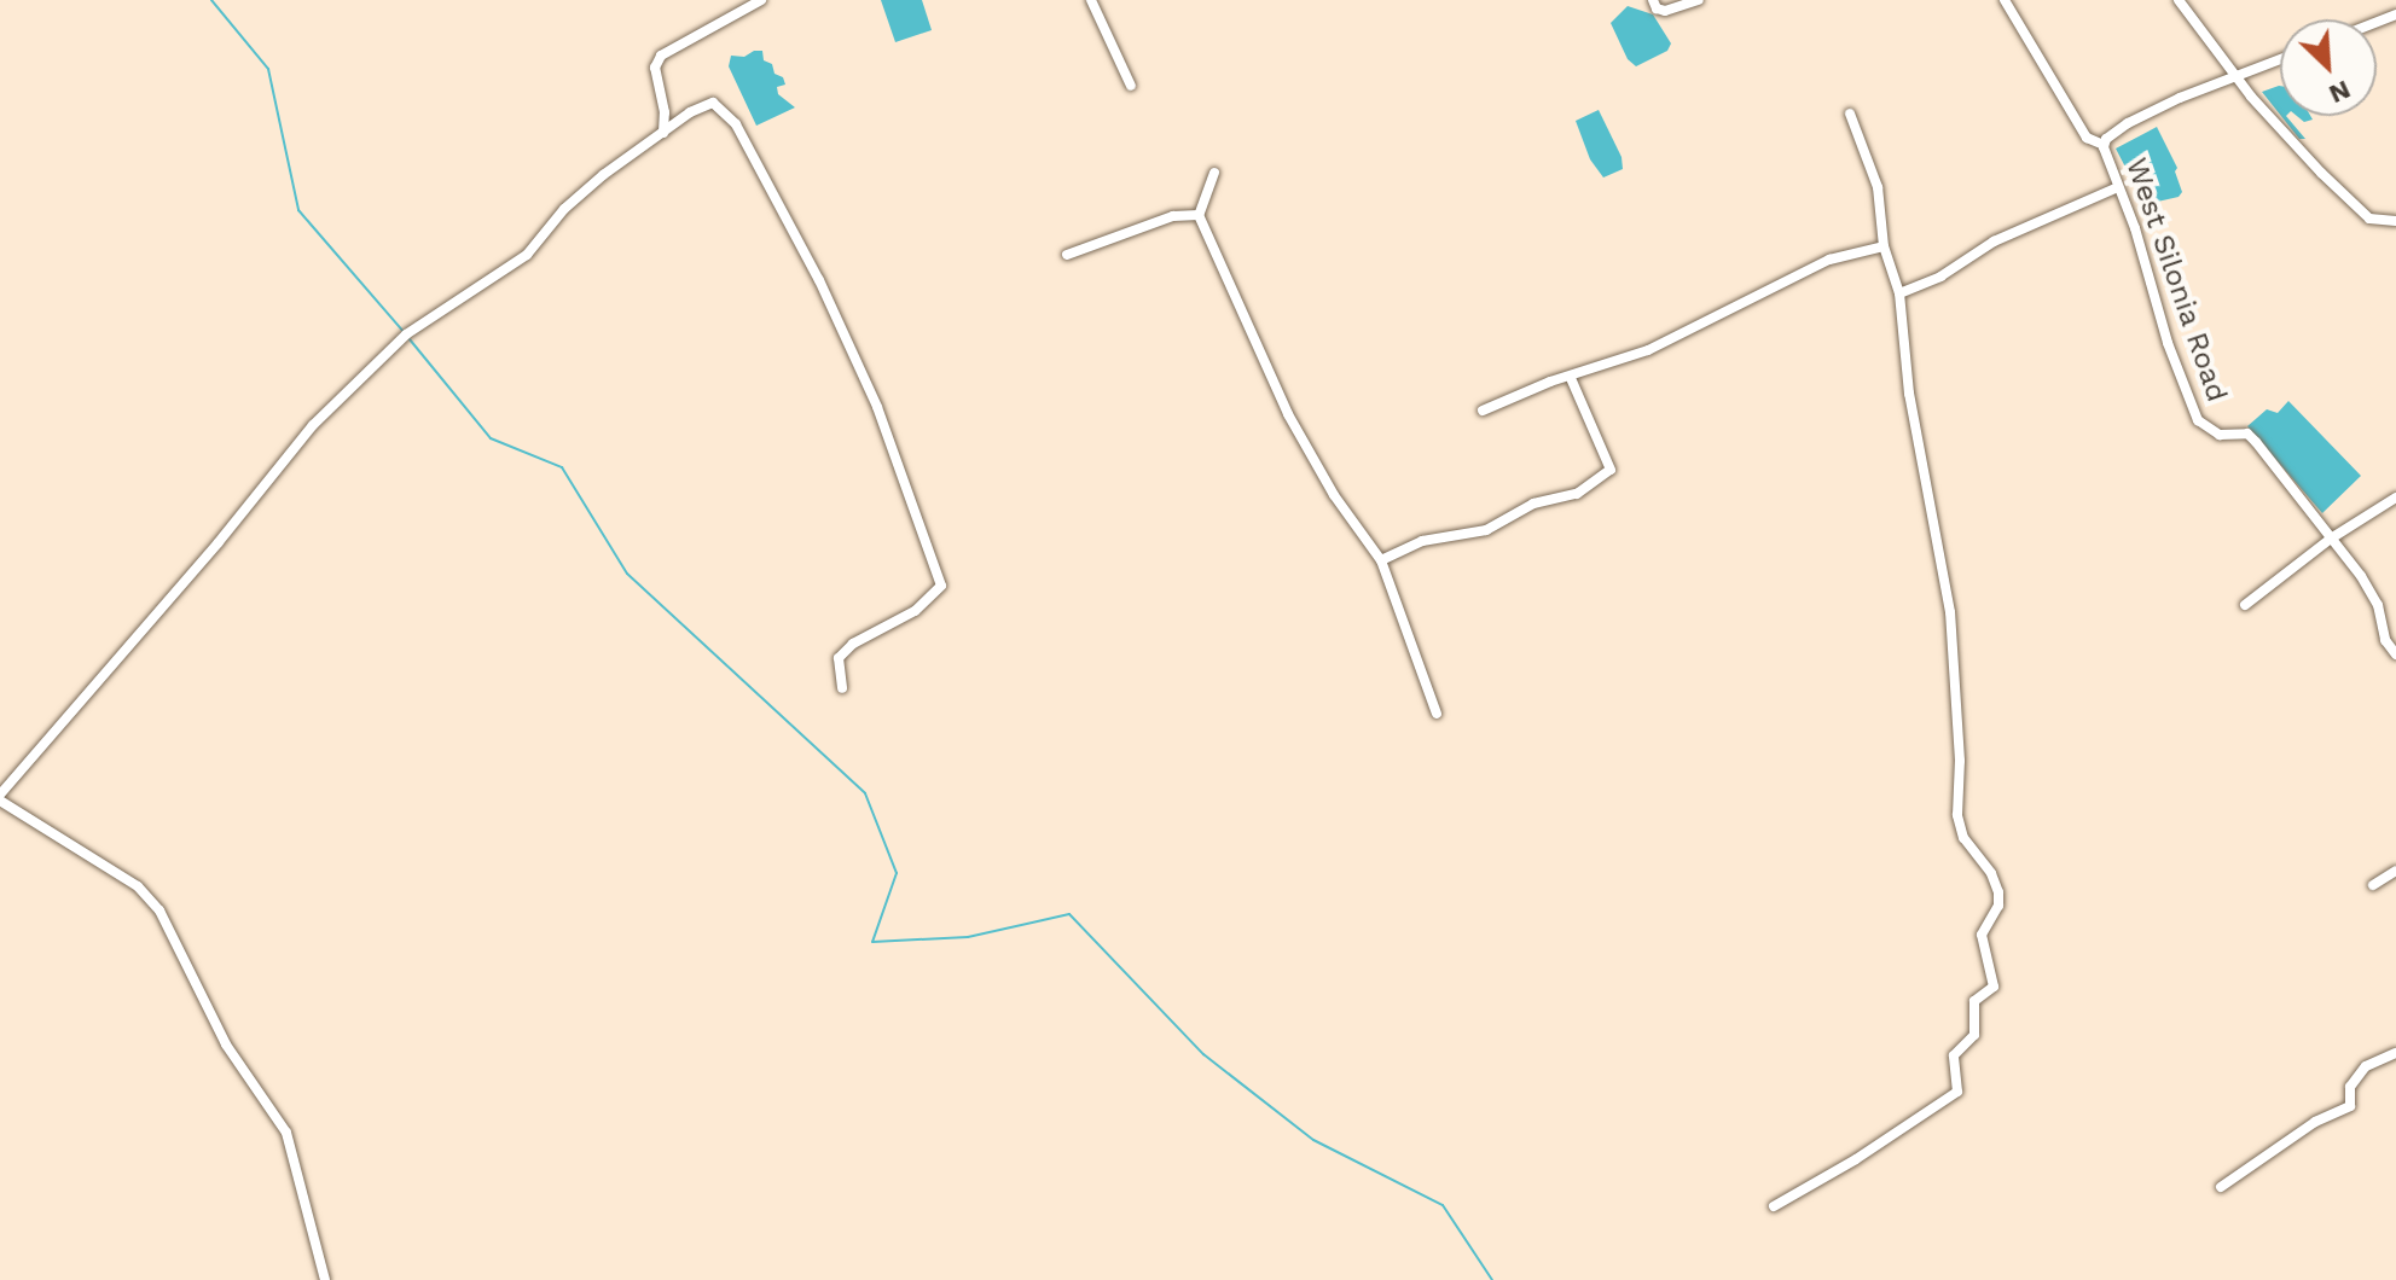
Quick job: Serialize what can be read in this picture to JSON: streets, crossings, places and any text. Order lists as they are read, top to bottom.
{
  "streets": {
    "street": ["West Silonia Road"]
  },
  "north": "bottom right"
}
